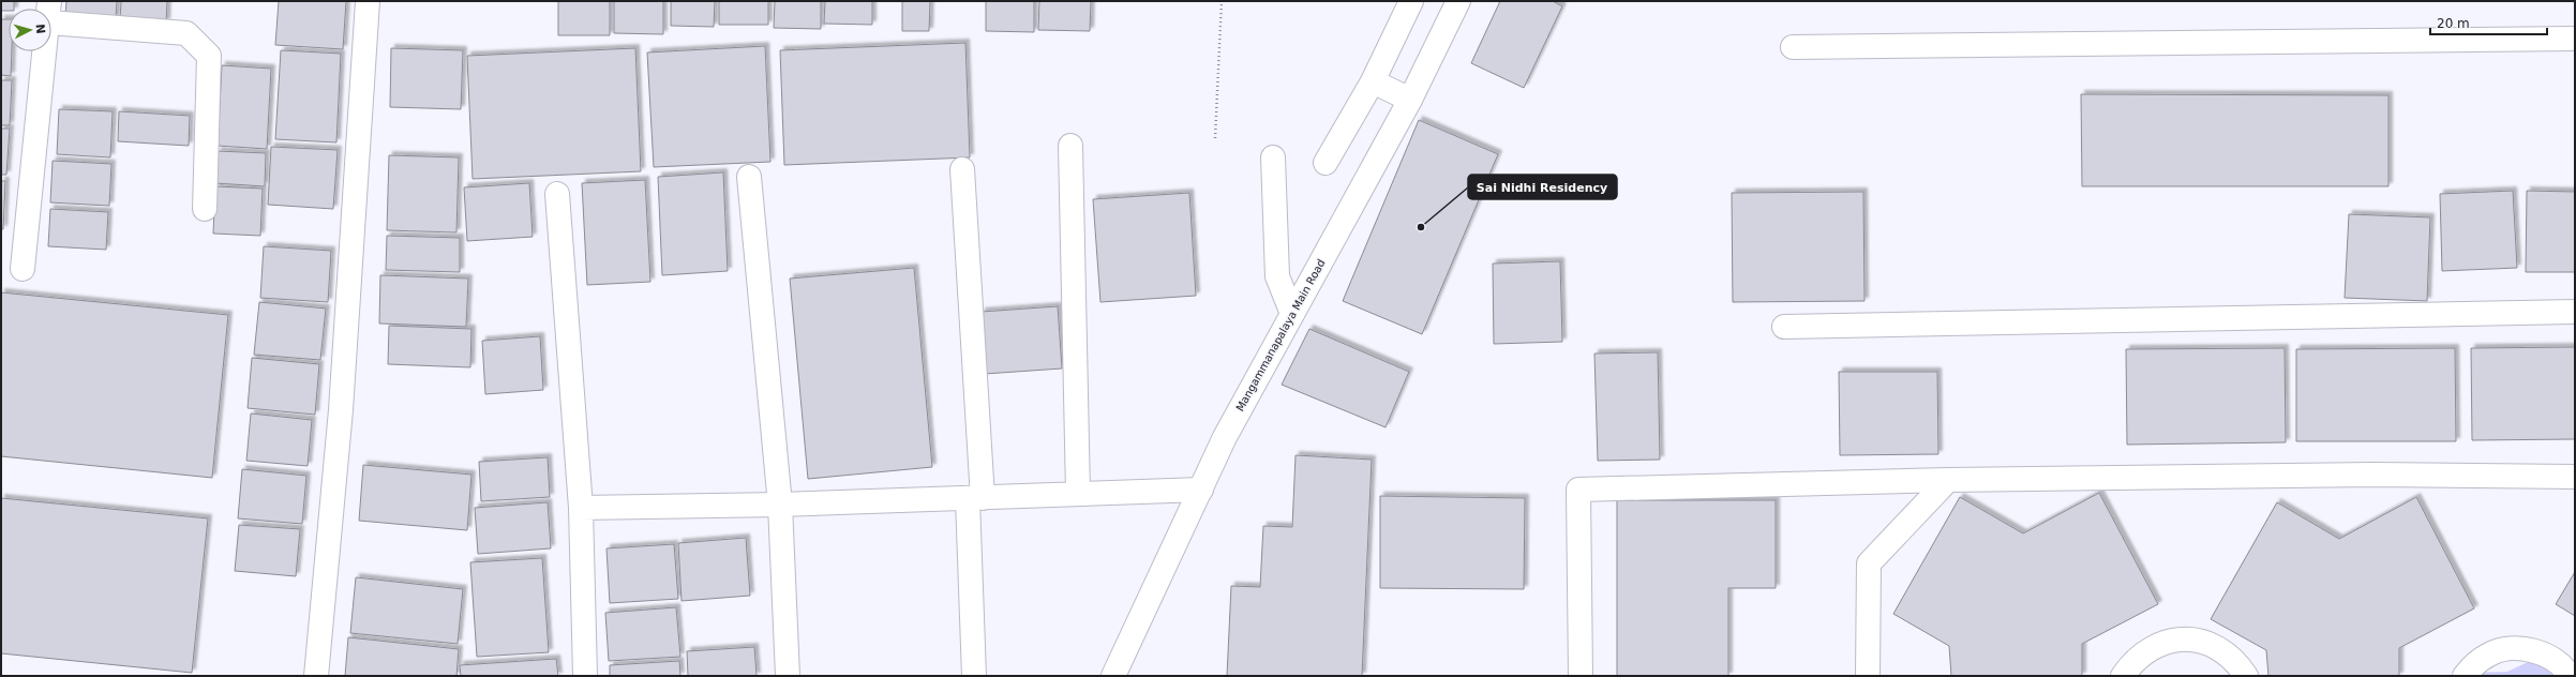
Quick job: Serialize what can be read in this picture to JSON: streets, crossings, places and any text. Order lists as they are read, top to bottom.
{
  "streets": {
    "street": ["Mangammanapalaya Main Road"]
  },
  "places": ["Sai Nidhi Residency"],
  "scale_bar": "20 m",
  "north": "right"
}
